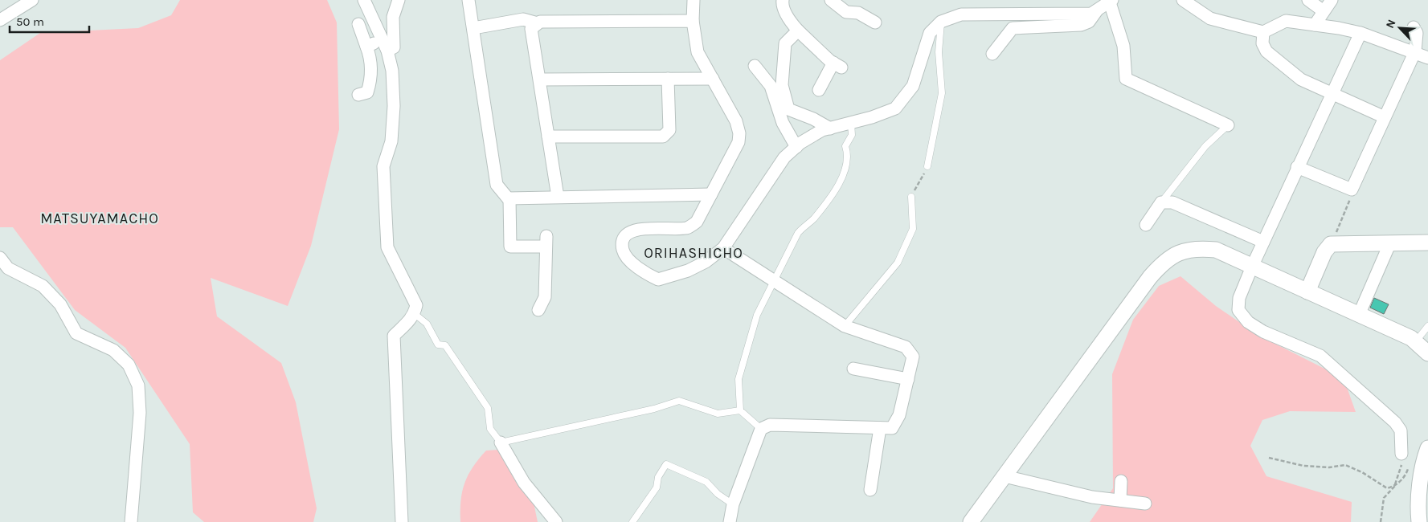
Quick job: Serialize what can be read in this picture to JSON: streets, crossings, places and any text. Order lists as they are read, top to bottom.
{
  "districts": ["MATSUYAMACHO", "ORIHASHICHO"],
  "scale_bar": "50 m",
  "north": "top left"
}
